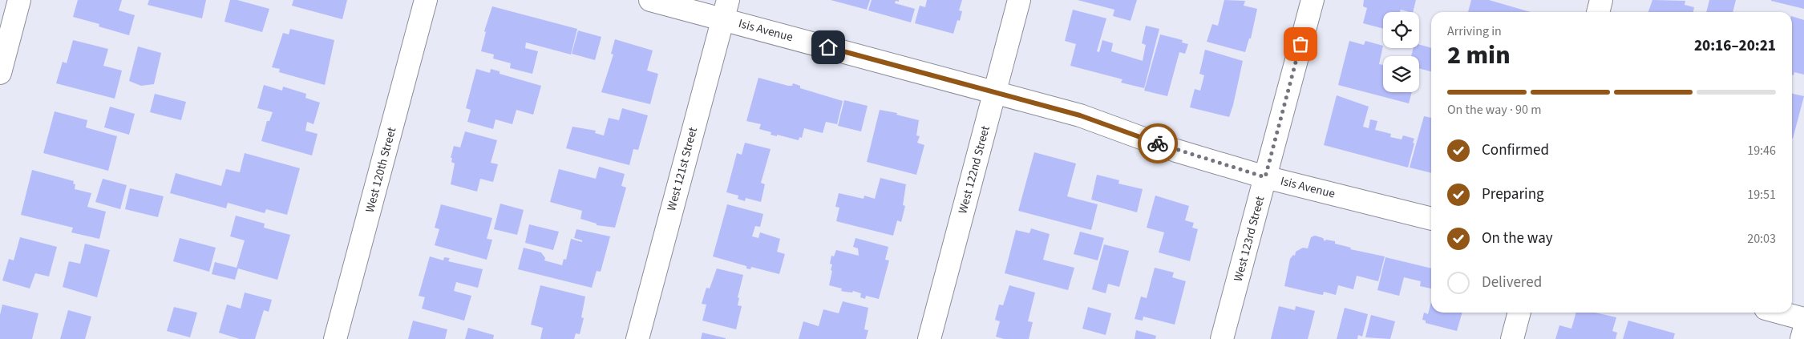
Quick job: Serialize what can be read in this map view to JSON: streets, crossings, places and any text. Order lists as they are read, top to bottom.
{
  "streets": {
    "street": [
      "Isis Avenue",
      "West 121st Street",
      "West 120th Street",
      "West 122nd Street",
      "West 123rd Street"
    ]
  },
  "crossings": [
    ["Isis Avenue", "West 121st Street"],
    ["Isis Avenue", "West 122nd Street"],
    ["Isis Avenue", "West 123rd Street"]
  ],
  "page": {
    "heading": ["2 min", "Arriving in", "20:16–20:21"],
    "bar": "On the way · 90 m",
    "list": [
      ["Confirmed", "19:46"],
      ["Preparing", "19:51"],
      ["On the way", "20:03"],
      "Delivered"
    ]
  }
}
